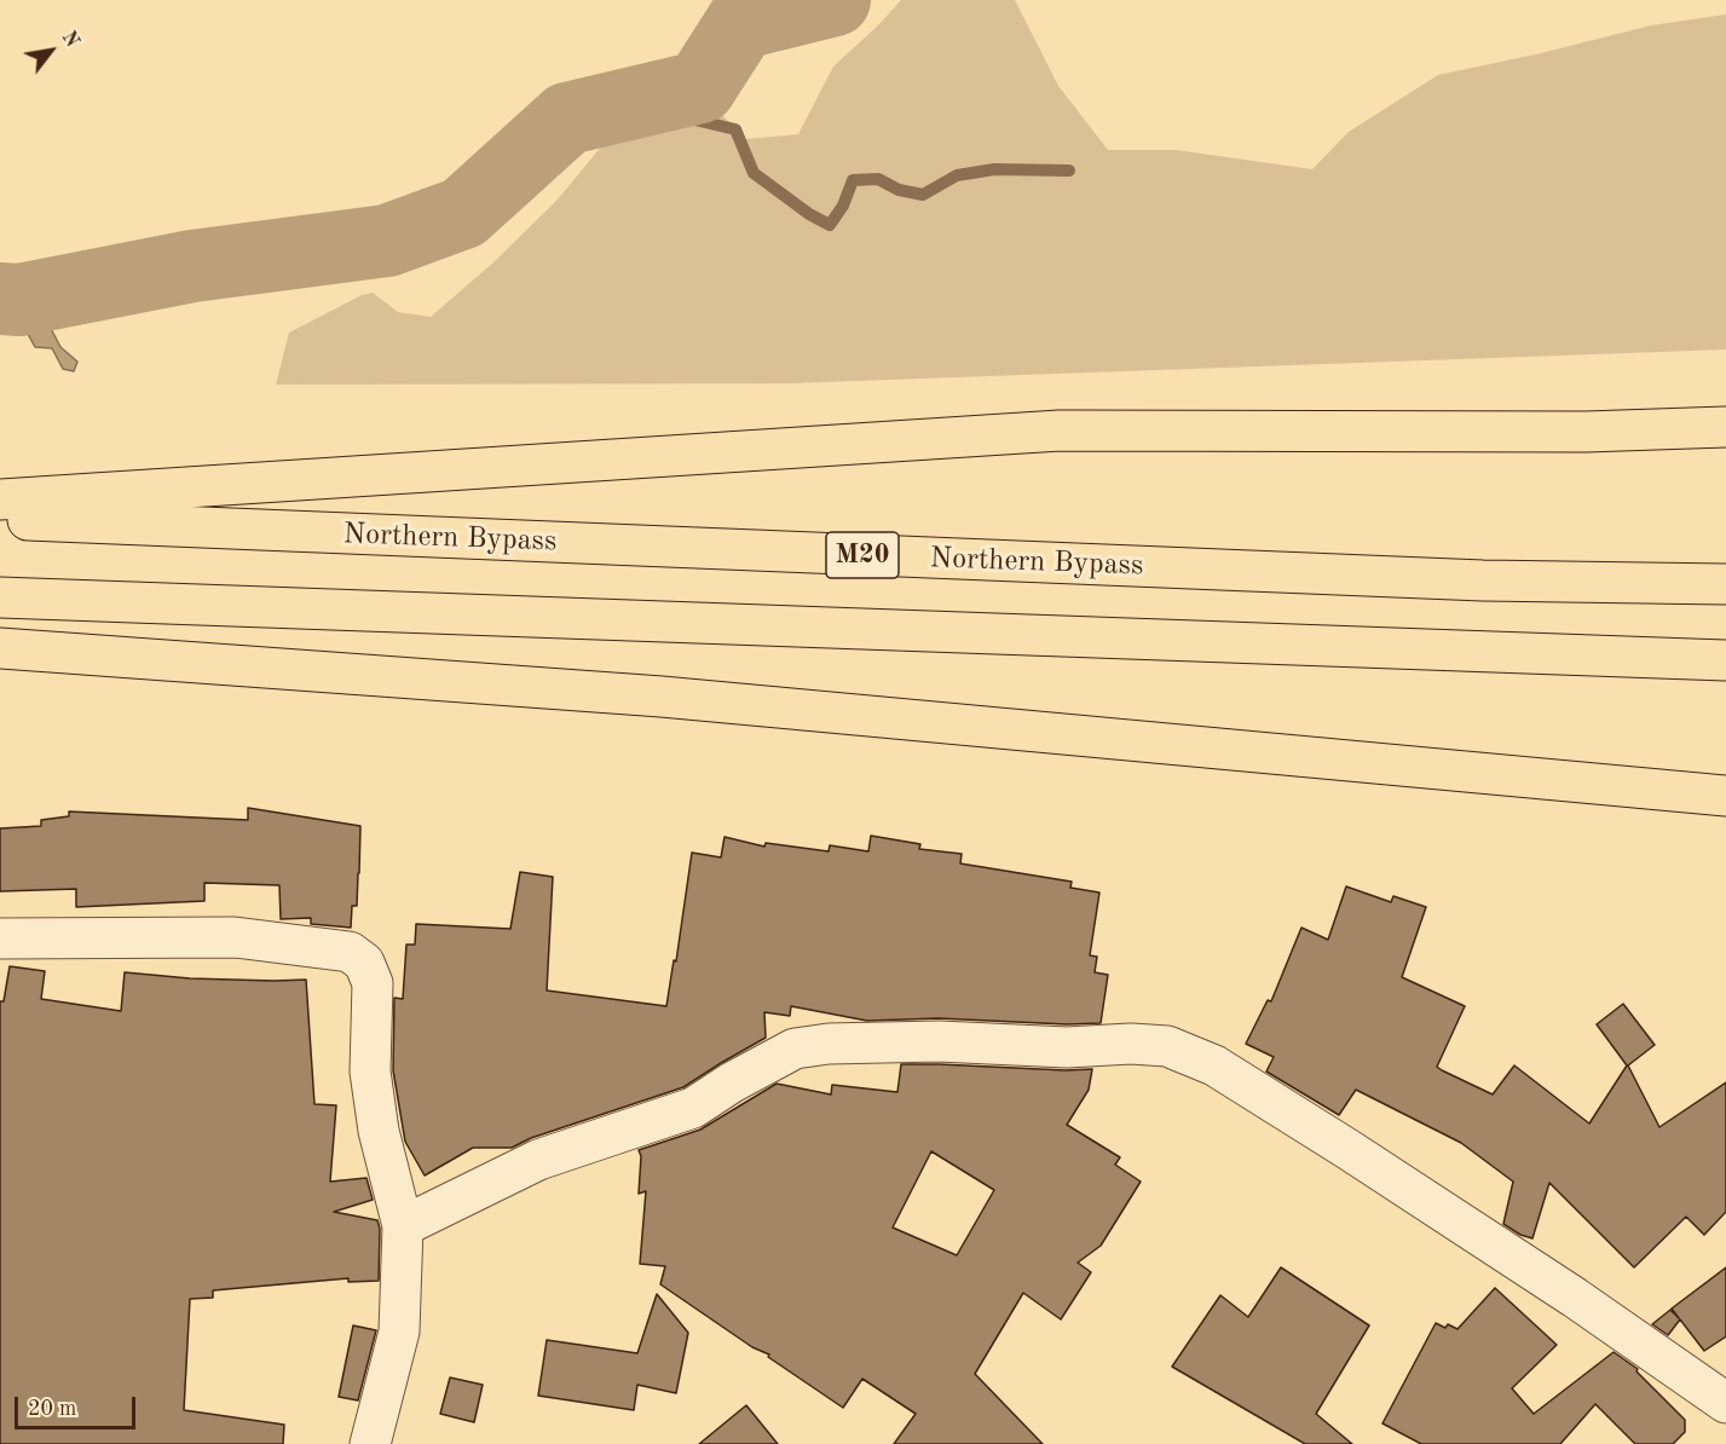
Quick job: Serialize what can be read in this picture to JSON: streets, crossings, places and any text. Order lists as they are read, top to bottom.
{
  "streets": {
    "highway": ["Northern Bypass", "M20"]
  },
  "scale_bar": "20 m",
  "north": "top right"
}
